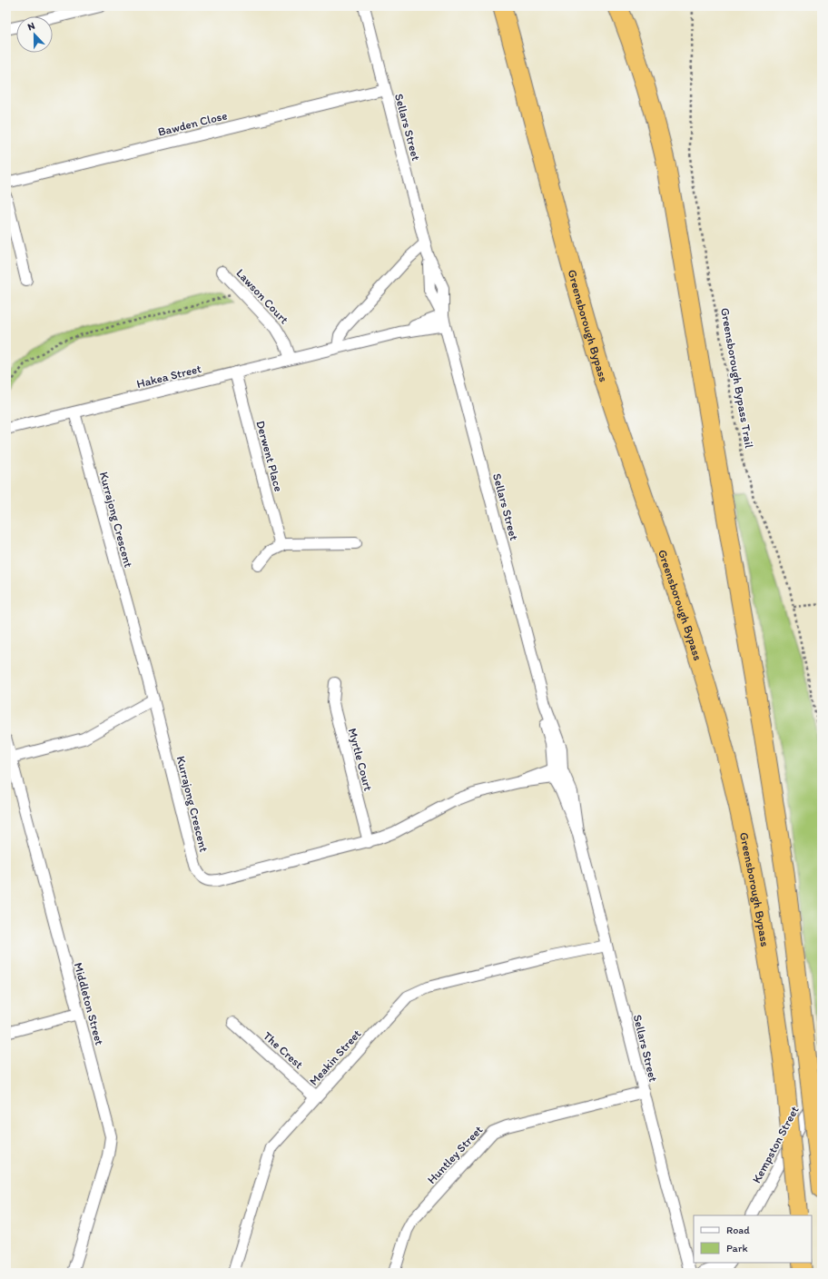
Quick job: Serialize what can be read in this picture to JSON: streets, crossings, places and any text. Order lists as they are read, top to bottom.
{
  "streets": {
    "highway": ["Greensborough Bypass"],
    "street": [
      "Bawden Close",
      "Sellars Street",
      "Lawson Court",
      "Hakea Street",
      "Derwent Place",
      "Kurrajong Crescent",
      "Myrtle Court",
      "Middleton Street",
      "The Crest",
      "Meakin Street",
      "Kempston Street",
      "Huntley Street"
    ],
    "path": ["Greensborough Bypass Trail"]
  },
  "crossings": [
    ["Bawden Close", "Sellars Street"],
    ["Sellars Street", "Hakea Street"],
    ["Sellars Street", "Kurrajong Crescent"],
    ["Sellars Street", "Meakin Street"],
    ["Sellars Street", "Huntley Street"],
    ["Lawson Court", "Hakea Street"],
    ["Hakea Street", "Derwent Place"],
    ["Hakea Street", "Kurrajong Crescent"],
    ["Kurrajong Crescent", "Myrtle Court"],
    ["The Crest", "Meakin Street"]
  ],
  "legend": ["Road", "Park"],
  "north": "top"
}
